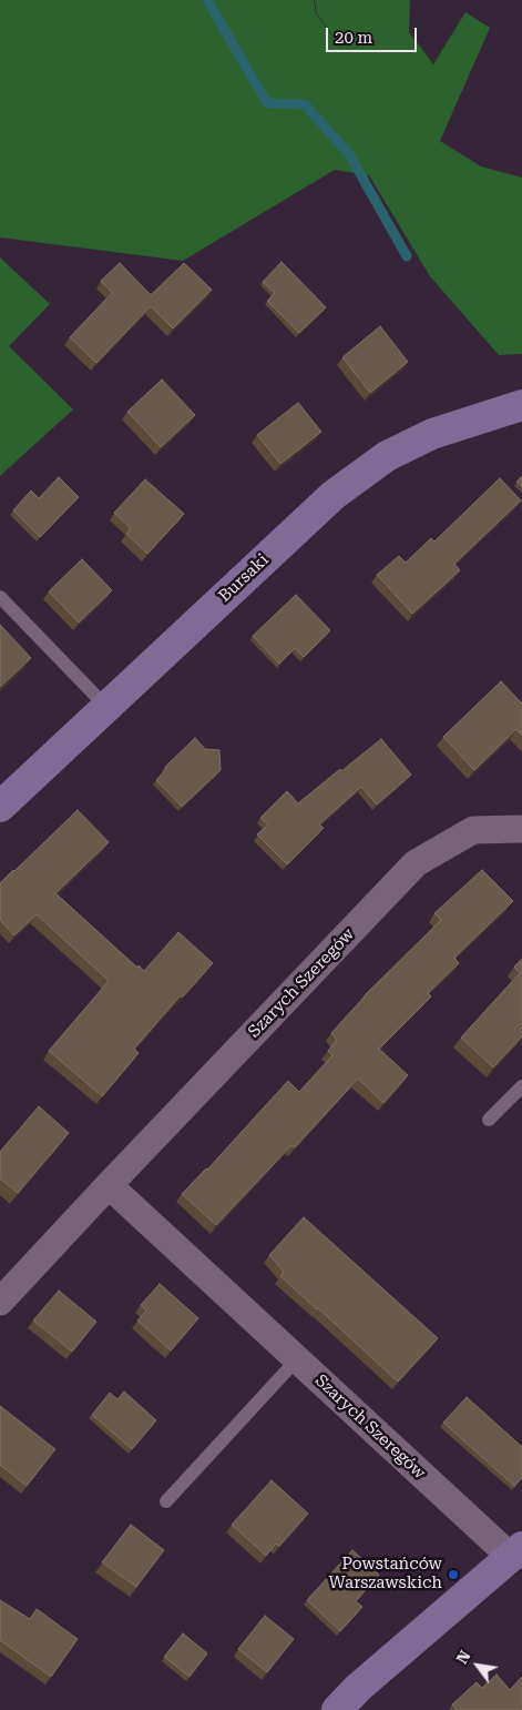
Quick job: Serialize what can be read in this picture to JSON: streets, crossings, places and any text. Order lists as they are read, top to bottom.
{
  "streets": {
    "street": ["Bursaki", "Szarych Szeregów"]
  },
  "places": ["Powstańców Warszawskich"],
  "scale_bar": "20 m",
  "north": "top left"
}
